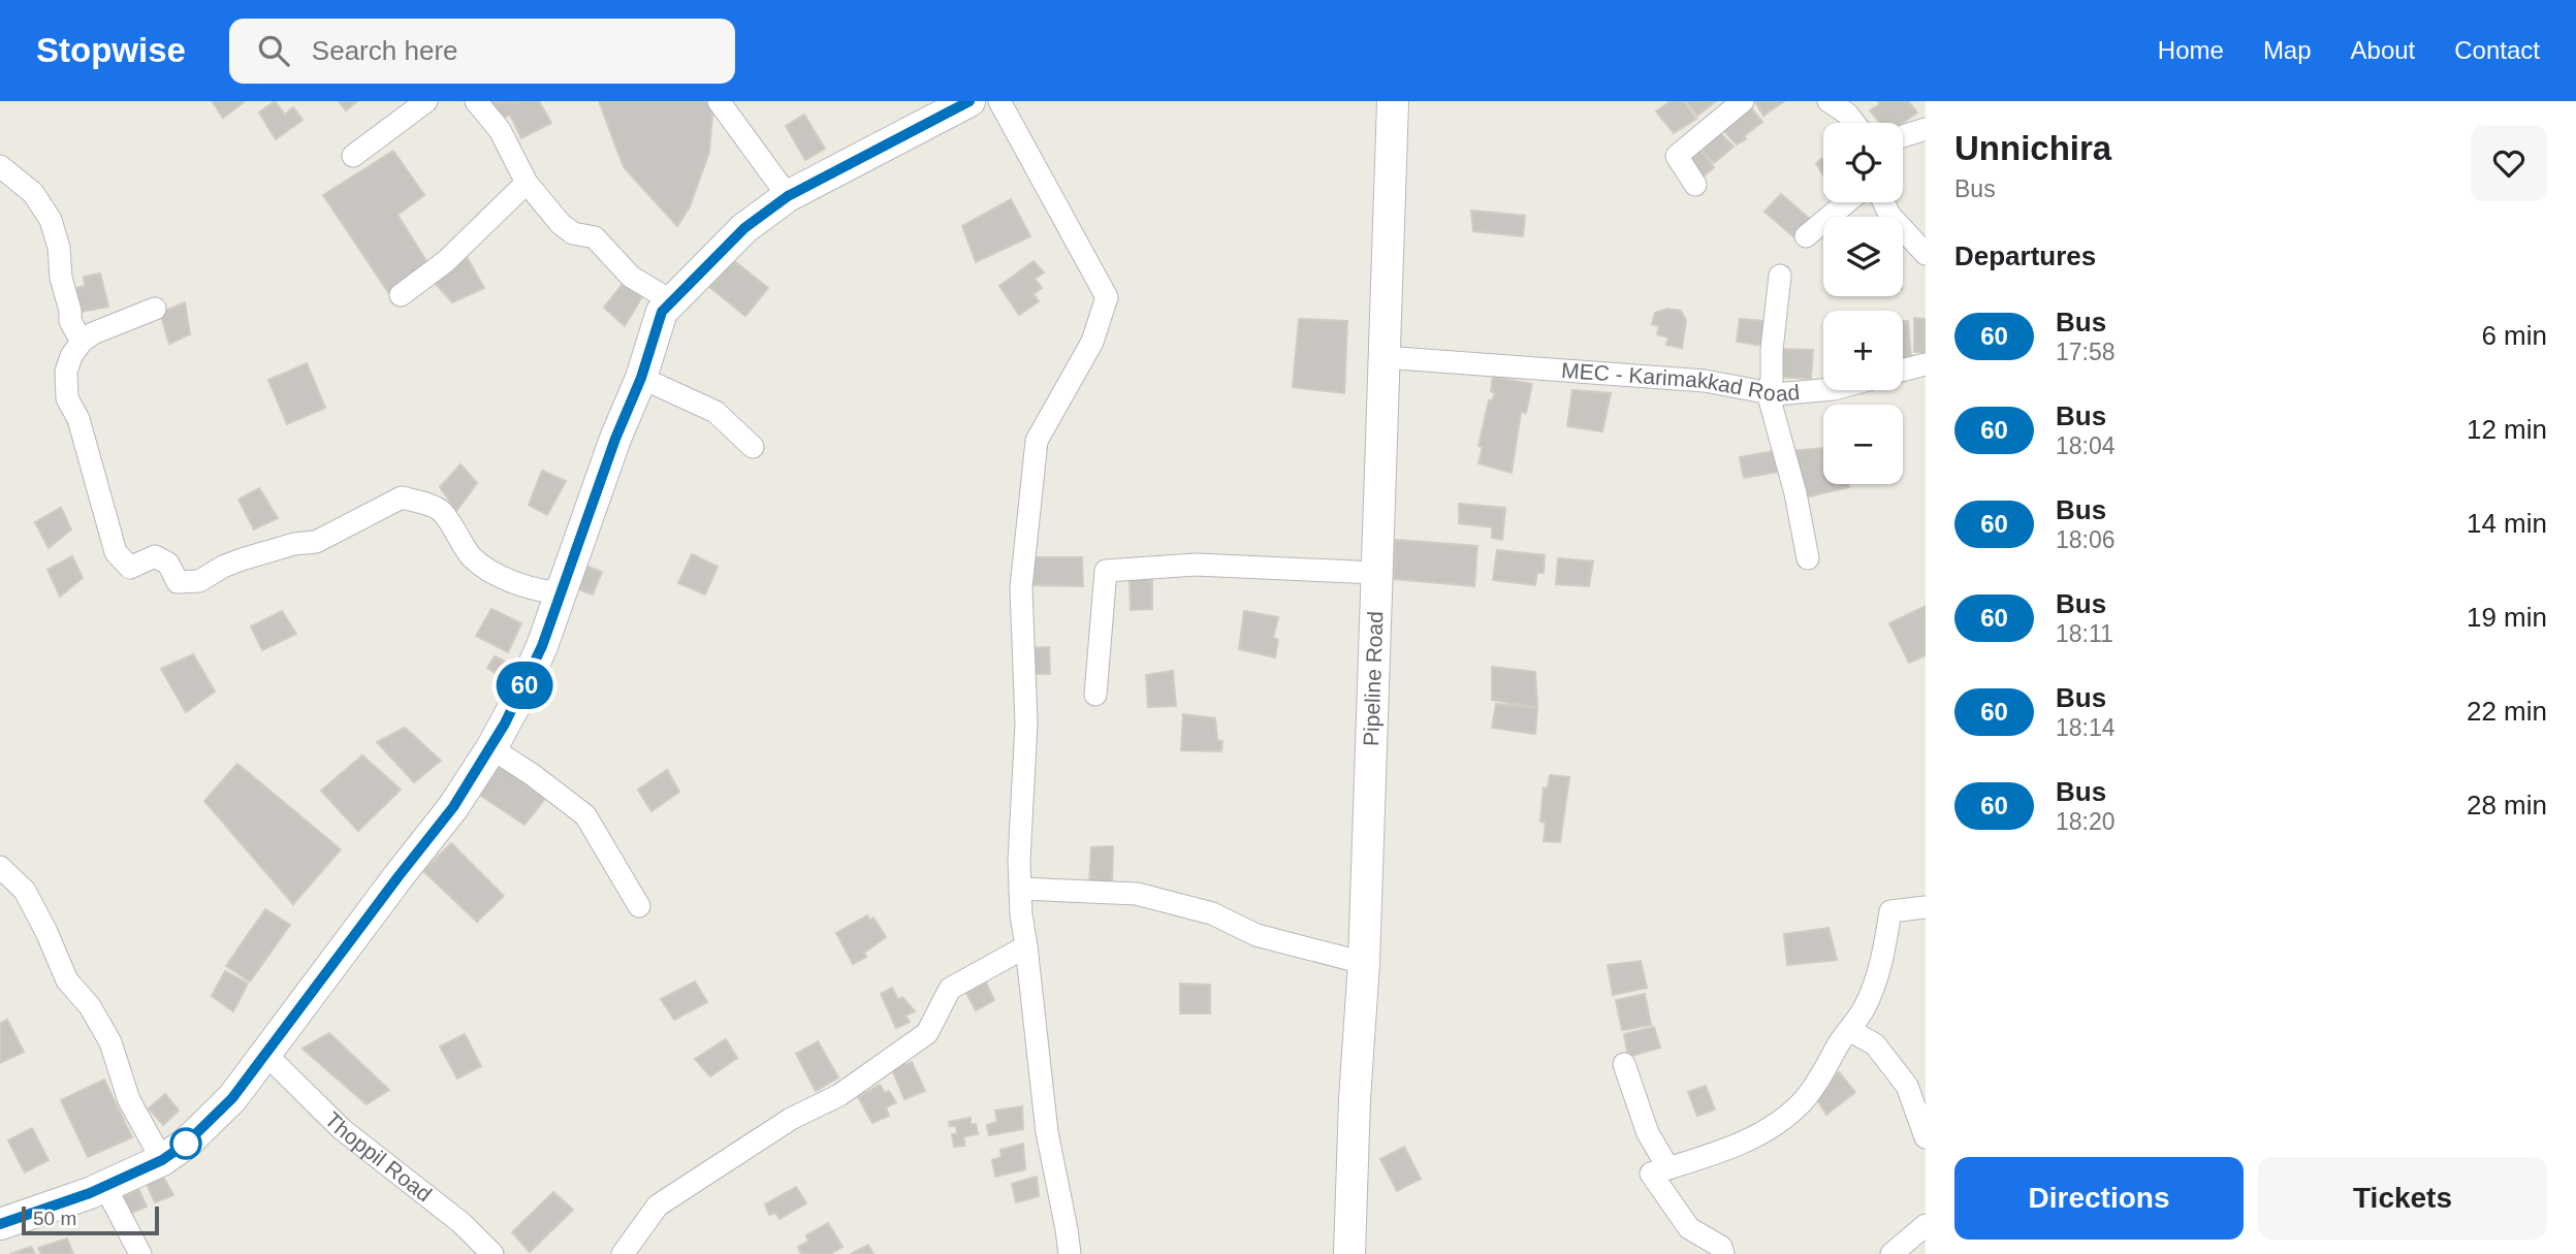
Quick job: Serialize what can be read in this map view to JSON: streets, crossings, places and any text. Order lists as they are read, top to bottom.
{
  "streets": {
    "main road": ["Pipeline Road"],
    "street": ["MEC - Karimakkad Road", "Thoppil Road"]
  },
  "crossings": [
    ["MEC - Karimakkad Road", "Pipeline Road"]
  ],
  "lines": ["bus line 60"],
  "scale_bar": "50 m",
  "page": {
    "header": "Stopwise",
    "search": "Search here",
    "nav": [
      "Home",
      "Map",
      "About",
      "Contact"
    ],
    "on_map": "60",
    "heading": [
      ["Unnichira", "Bus"],
      "Departures"
    ],
    "map_buttons": ["+", "−"],
    "list": [
      {
        "mark": "60",
        "name": "Bus",
        "note": "17:58",
        "value": "6 min"
      },
      {
        "mark": "60",
        "name": "Bus",
        "note": "18:04",
        "value": "12 min"
      },
      {
        "mark": "60",
        "name": "Bus",
        "note": "18:06",
        "value": "14 min"
      },
      {
        "mark": "60",
        "name": "Bus",
        "note": "18:11",
        "value": "19 min"
      },
      {
        "mark": "60",
        "name": "Bus",
        "note": "18:14",
        "value": "22 min"
      },
      {
        "mark": "60",
        "name": "Bus",
        "note": "18:20",
        "value": "28 min"
      }
    ],
    "buttons": ["Directions", "Tickets"],
    "scale": "50 m"
  }
}
